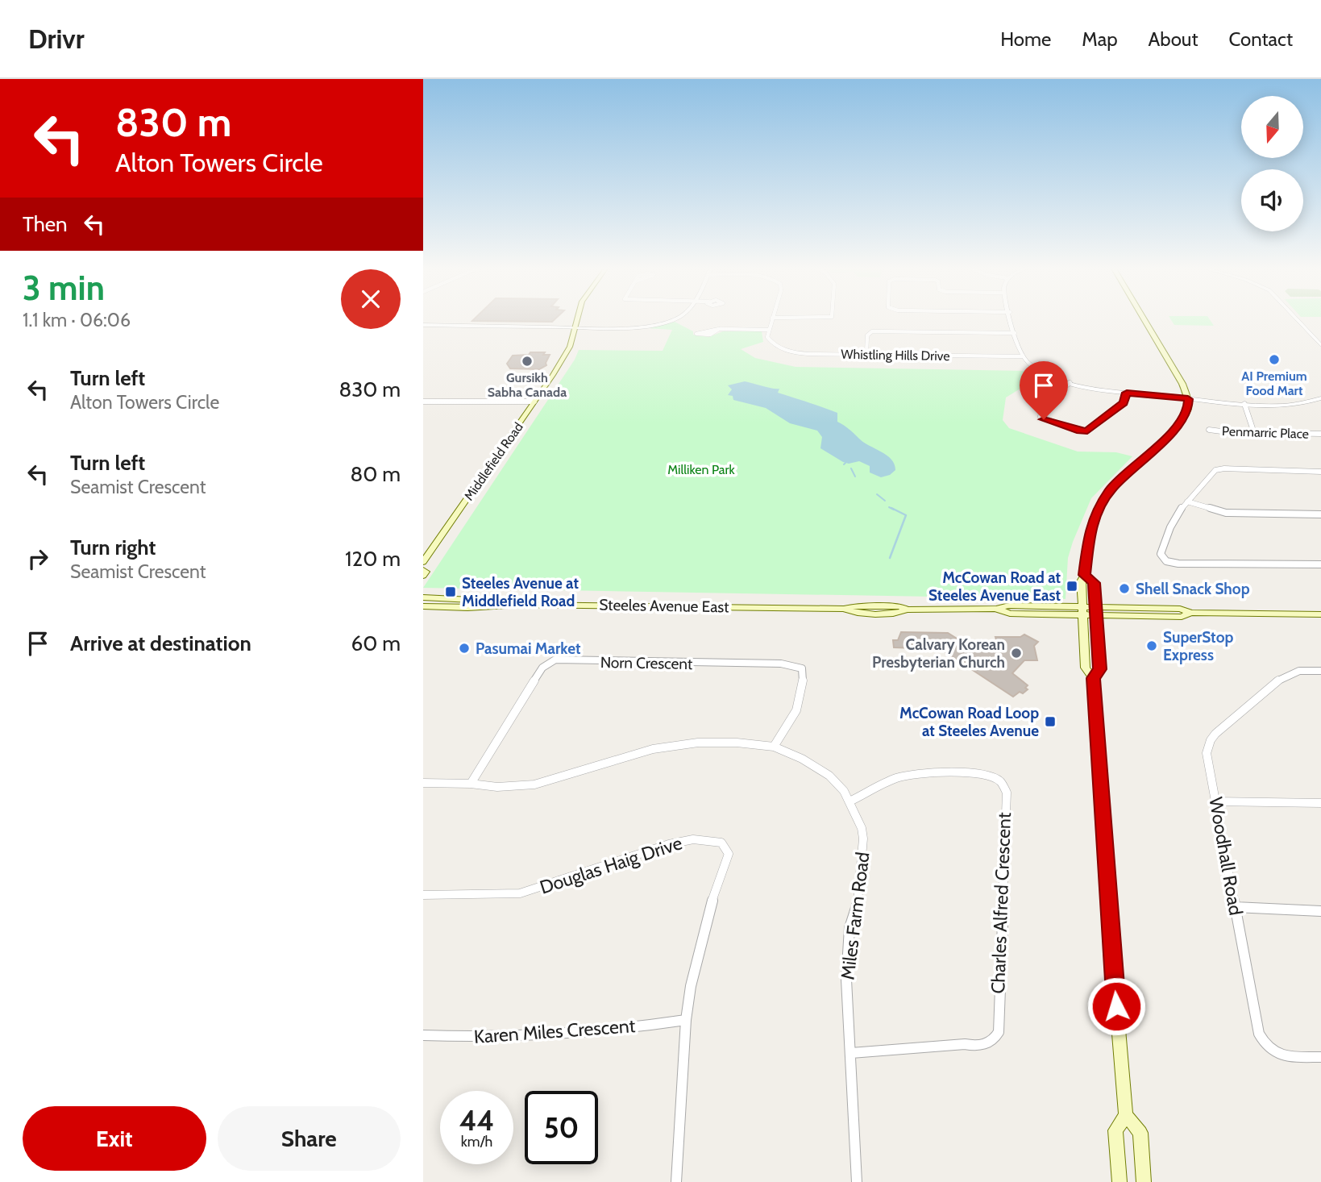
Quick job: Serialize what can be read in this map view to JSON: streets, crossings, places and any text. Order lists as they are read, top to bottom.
{
  "streets": {
    "main road": ["Middlefield Road", "Steeles Avenue East"],
    "street": [
      "Whistling Hills Drive",
      "Penmarric Place",
      "Norn Crescent",
      "Woodhall Road",
      "Douglas Haig Drive",
      "Charles Alfred Crescent",
      "Miles Farm Road",
      "Karen Miles Crescent"
    ]
  },
  "crossings": [
    ["Norn Crescent", "Miles Farm Road"],
    ["Douglas Haig Drive", "Karen Miles Crescent"],
    ["Charles Alfred Crescent", "Miles Farm Road"]
  ],
  "parks": ["Milliken Park"],
  "places": {
    "other": [
      "AI Premium Food Mart",
      "Gursikh Sabha Canada",
      "Shell Snack Shop",
      "SuperStop Express",
      "Pasumai Market",
      "Calvary Korean Presbyterian Church"
    ],
    "transit": ["McCowan Road at Steeles Avenue East", "Steeles Avenue at Middlefield Road", "McCowan Road Loop at Steeles Avenue"]
  },
  "north": "bottom",
  "page": {
    "header": "Drivr",
    "nav": [
      "Home",
      "Map",
      "About",
      "Contact"
    ],
    "turn": ["830 m", "Alton Towers Circle"],
    "then": "Then",
    "heading": ["3 min", "1.1 km · 06:06"],
    "list": [
      {
        "name": "Turn left",
        "note": "Alton Towers Circle",
        "value": "830 m"
      },
      {
        "name": "Turn left",
        "note": "Seamist Crescent",
        "value": "80 m"
      },
      {
        "name": "Turn right",
        "note": "Seamist Crescent",
        "value": "120 m"
      },
      {
        "name": "Arrive at destination",
        "value": "60 m"
      }
    ],
    "speed": "44 km/h",
    "limit": "50",
    "buttons": ["Exit", "Share"]
  }
}
